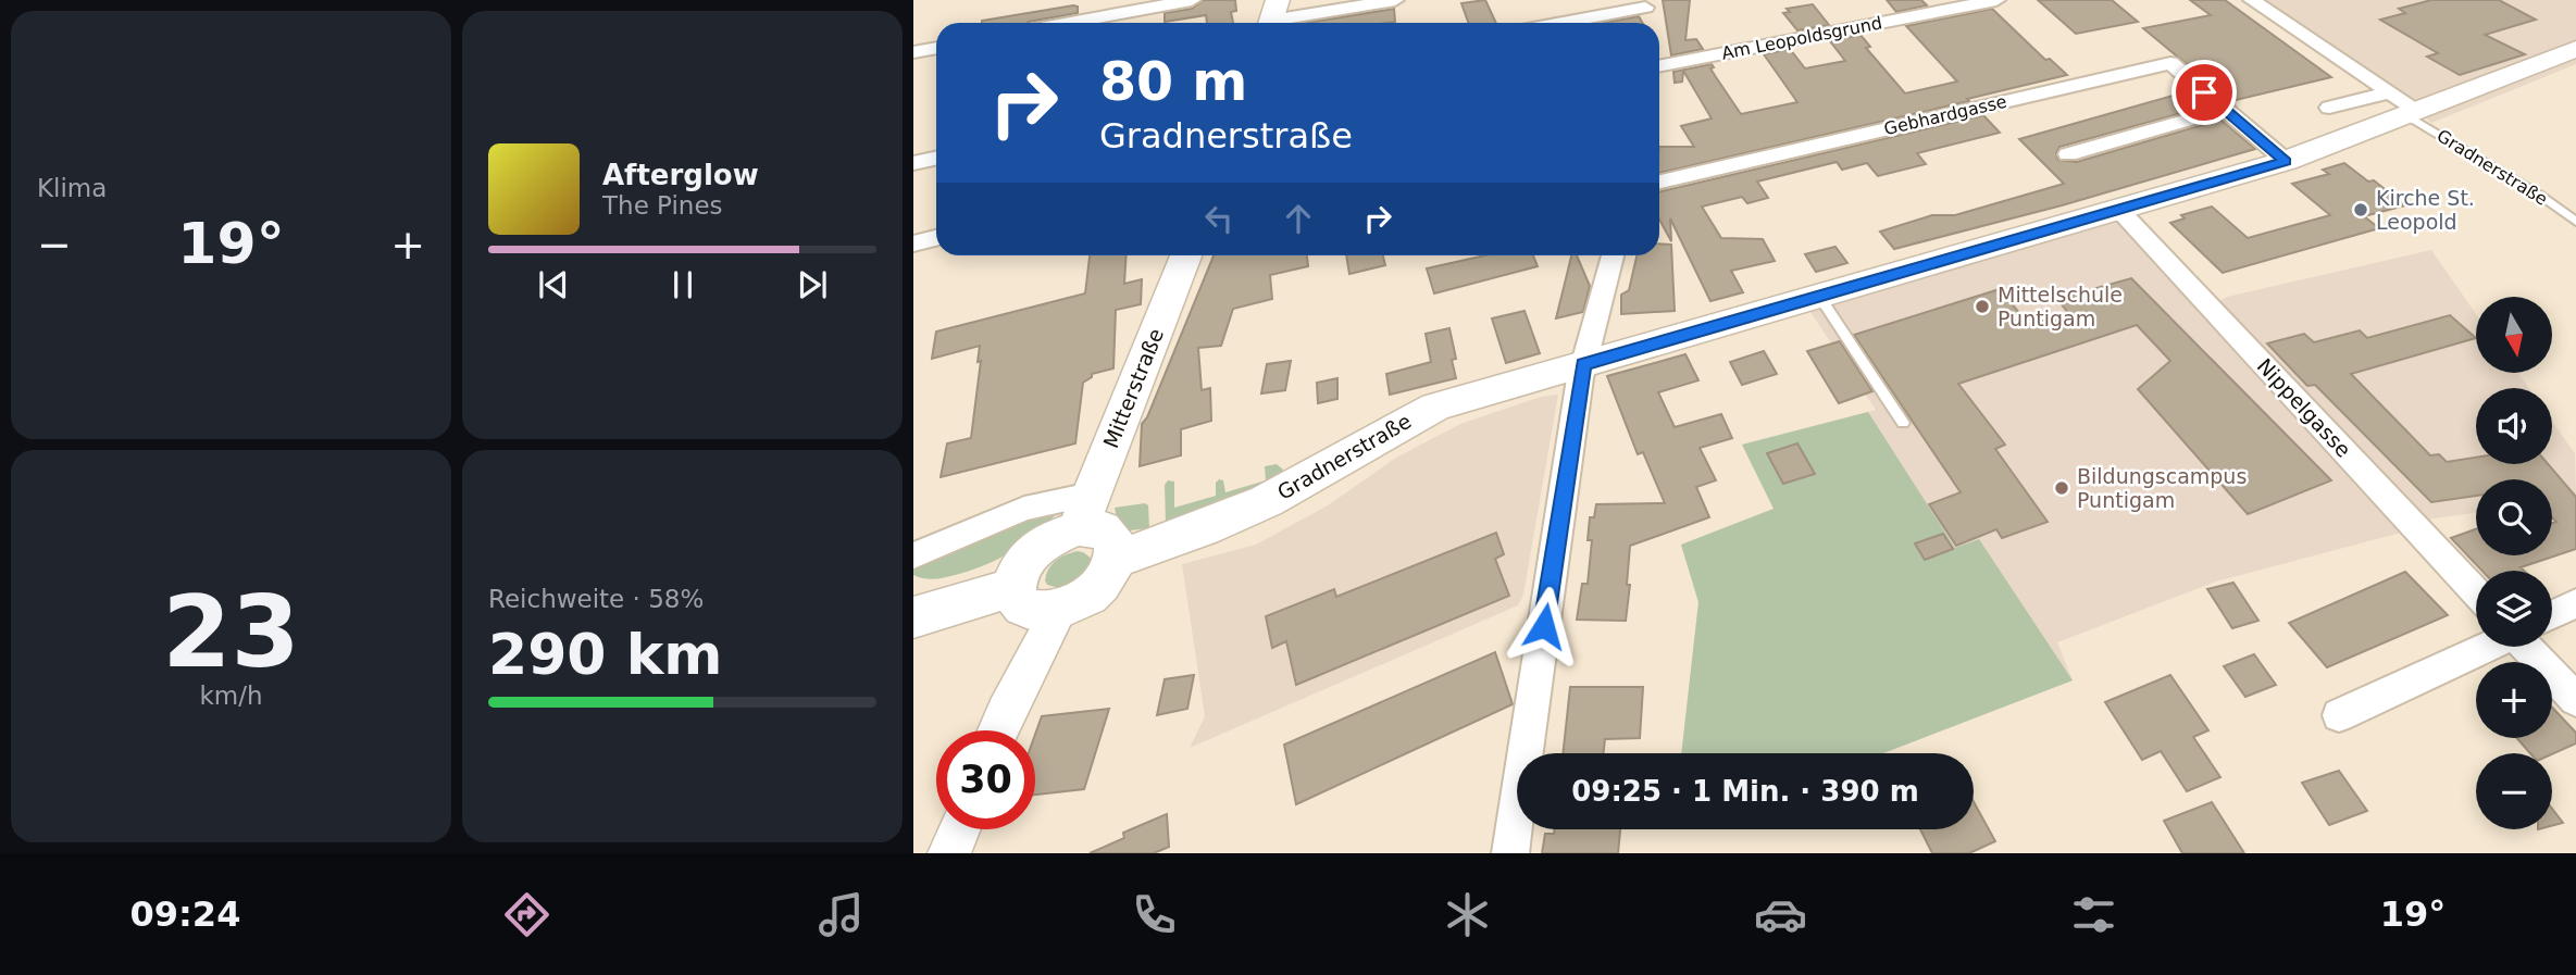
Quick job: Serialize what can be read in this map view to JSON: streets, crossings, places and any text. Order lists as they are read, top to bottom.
{
  "streets": {
    "main road": ["Gradnerstraße", "Mitterstraße"],
    "street": ["Am Leopoldsgrund", "Gebhardgasse", "Nippelgasse"]
  },
  "crossings": [
    ["Gebhardgasse", "Gradnerstraße"],
    ["Gradnerstraße", "Nippelgasse"]
  ],
  "places": ["Kirche St. Leopold", "Mittelschule Puntigam", "Bildungscampus Puntigam"],
  "north": "bottom",
  "page": {
    "tile": [
      "Klima",
      ["23", "km/h"],
      ["Reichweite · 58%", "290 km"]
    ],
    "turn": ["80 m", "Gradnerstraße"],
    "song": ["Afterglow", "The Pines"],
    "heat": ["−", "19°", "+"],
    "map_buttons": ["+", "−"],
    "limit": "30",
    "trip": "09:25 · 1 Min. · 390 m",
    "tabs": ["09:24", "19°"]
  }
}
